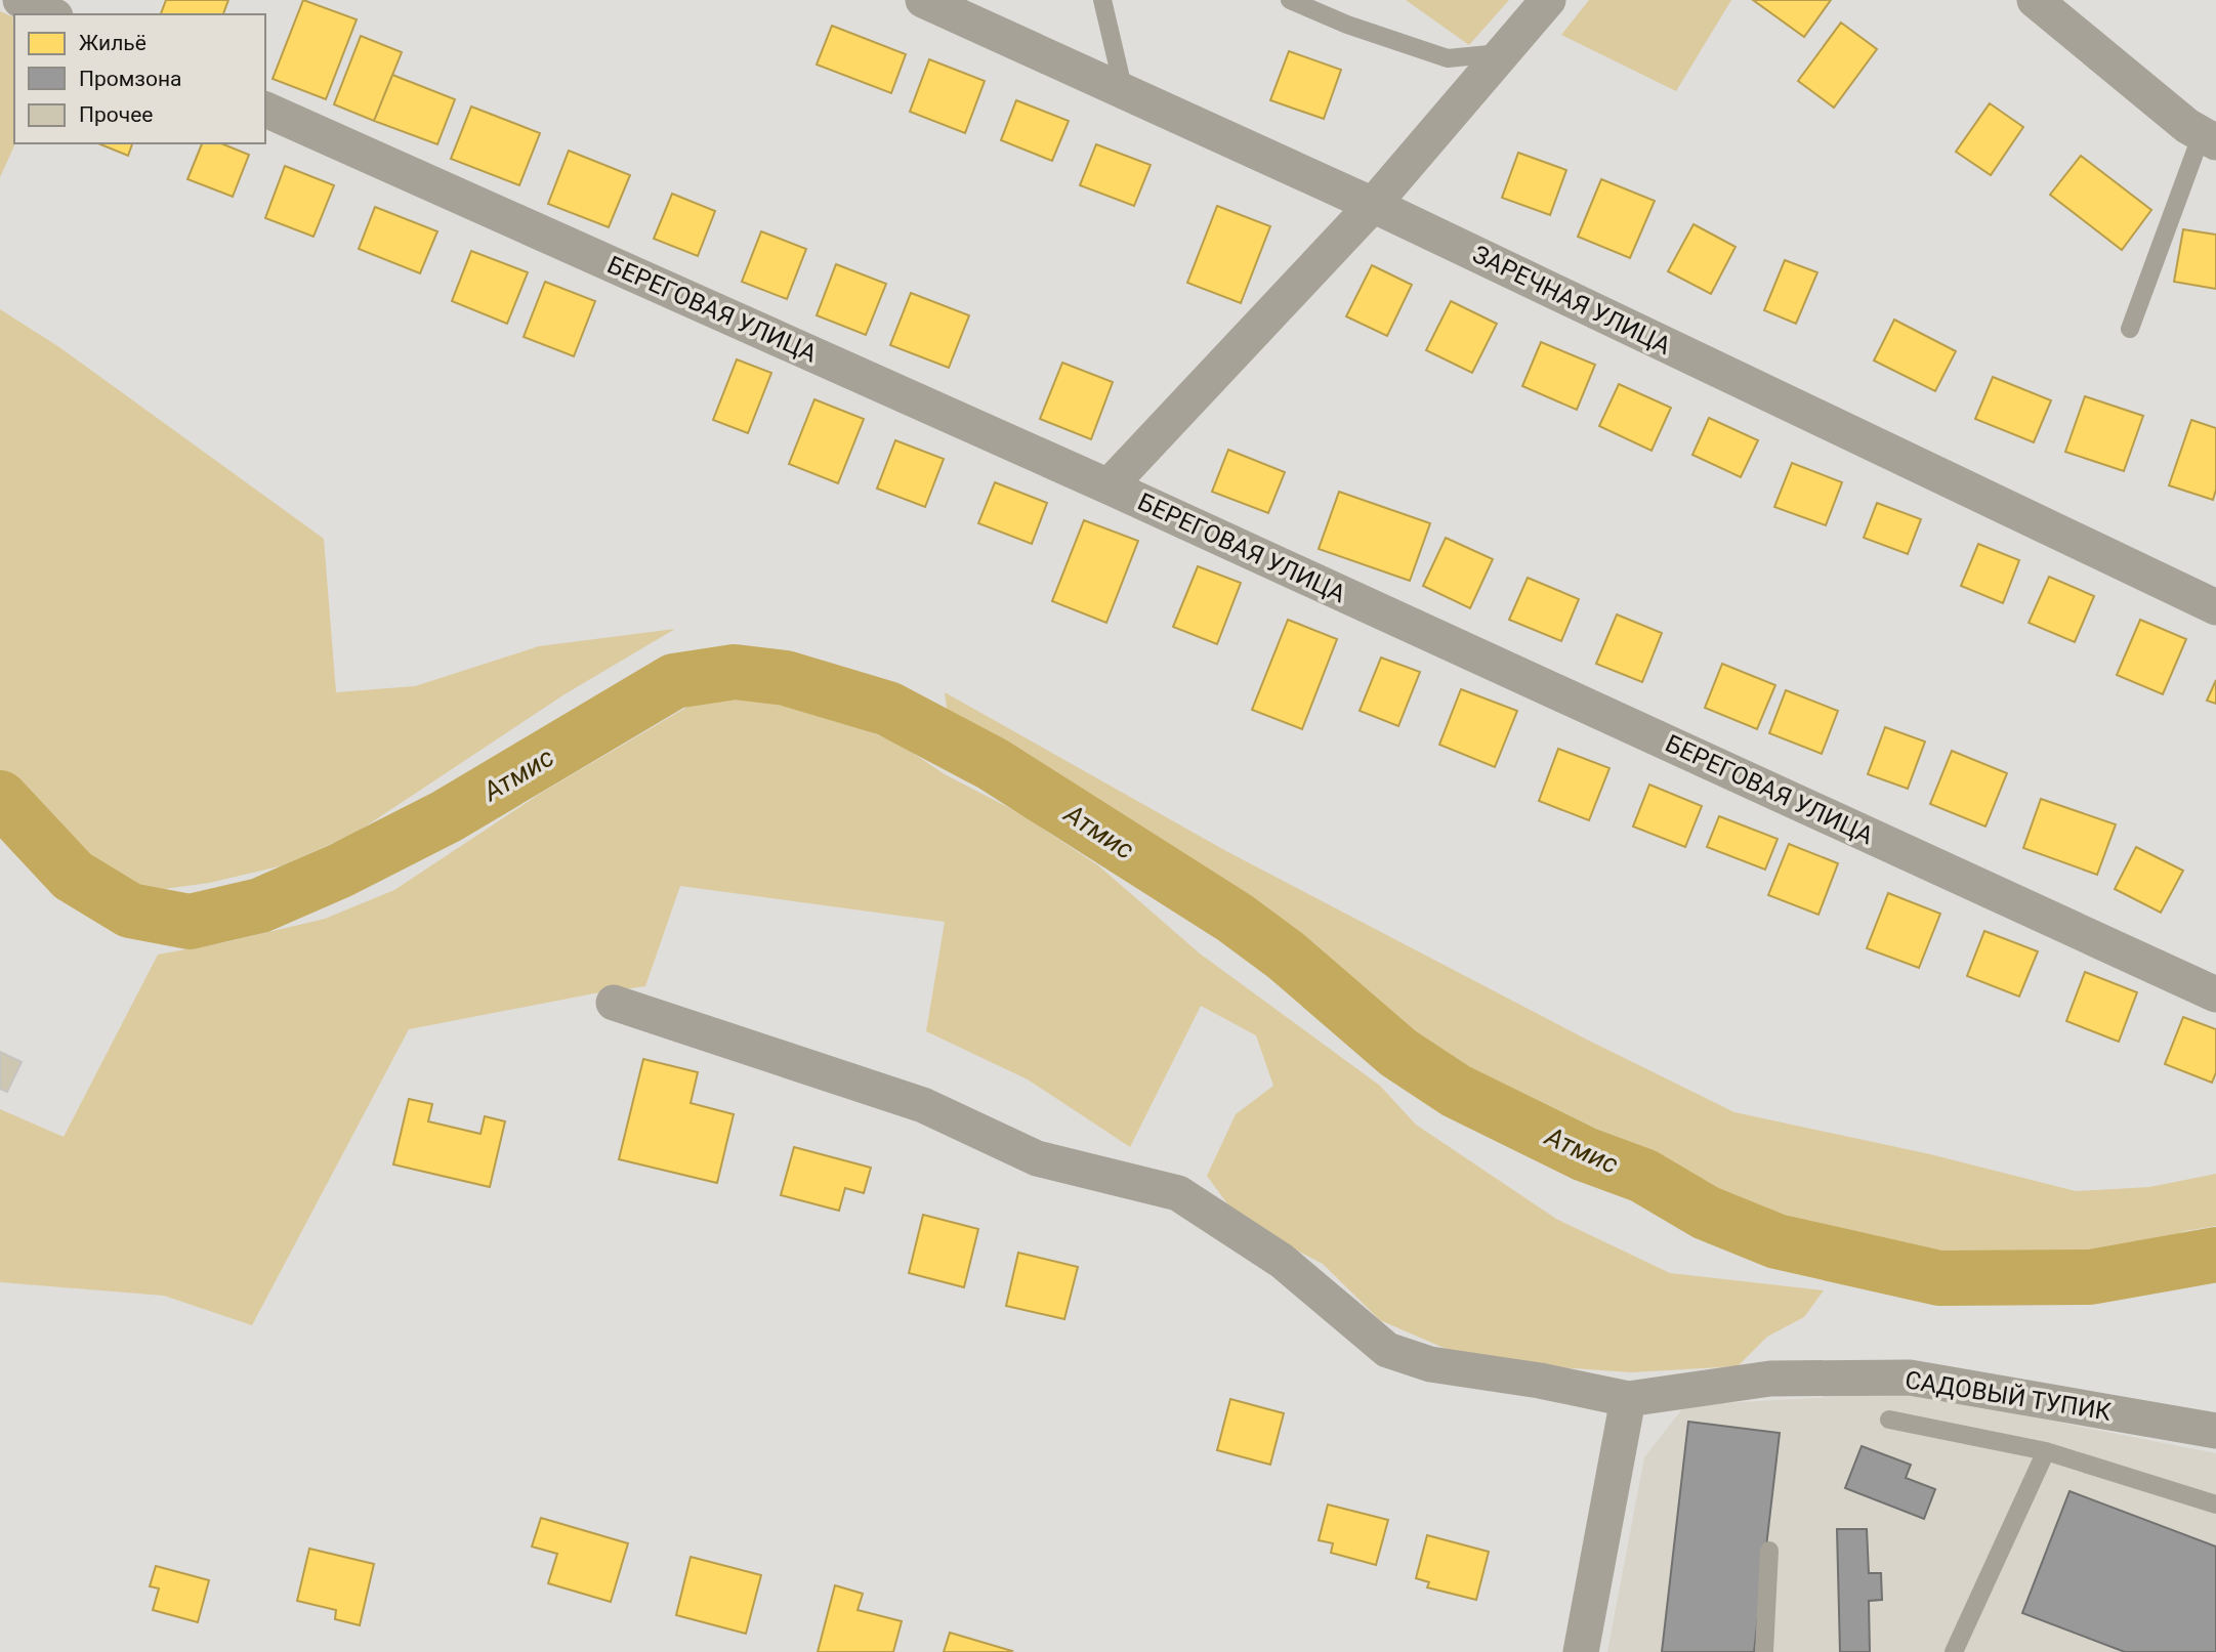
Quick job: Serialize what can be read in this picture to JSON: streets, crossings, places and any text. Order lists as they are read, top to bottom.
{
  "streets": {
    "street": ["ЗАРЕЧНАЯ УЛИЦА", "БЕРЕГОВАЯ УЛИЦА", "САДОВЫЙ ТУПИК"]
  },
  "water": ["Атмис"],
  "legend": ["Жильё", "Промзона", "Прочее"]
}
